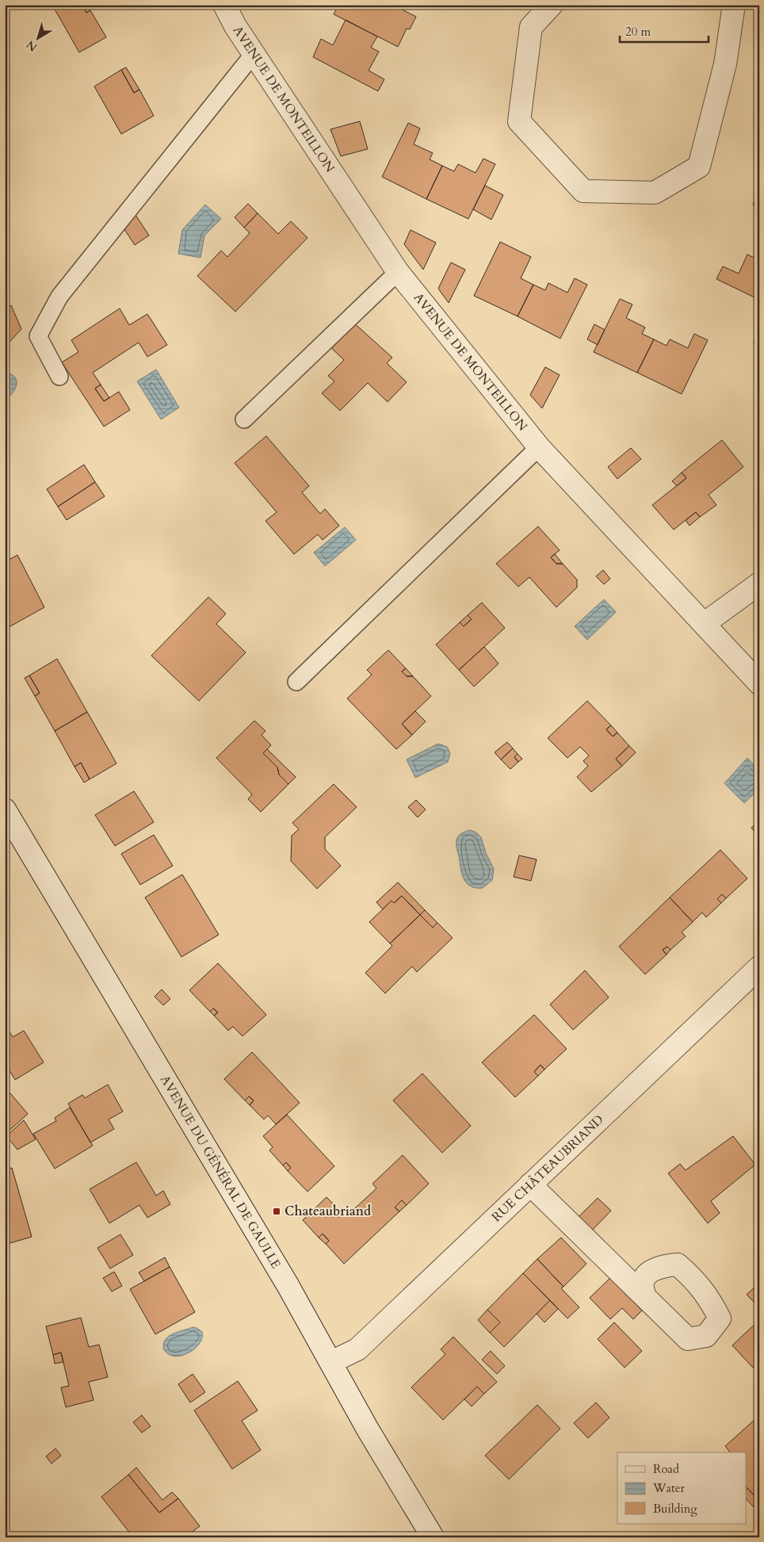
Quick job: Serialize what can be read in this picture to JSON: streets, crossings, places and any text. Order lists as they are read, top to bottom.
{
  "streets": {
    "street": ["AVENUE DE MONTEILLON", "RUE CHÂTEAUBRIAND", "AVENUE DU GÉNÉRAL DE GAULLE"]
  },
  "crossings": [
    ["RUE CHÂTEAUBRIAND", "AVENUE DU GÉNÉRAL DE GAULLE"]
  ],
  "places": {
    "transit": ["Chateaubriand"]
  },
  "legend": ["Road", "Water", "Building"],
  "scale_bar": "20 m",
  "north": "bottom left"
}
